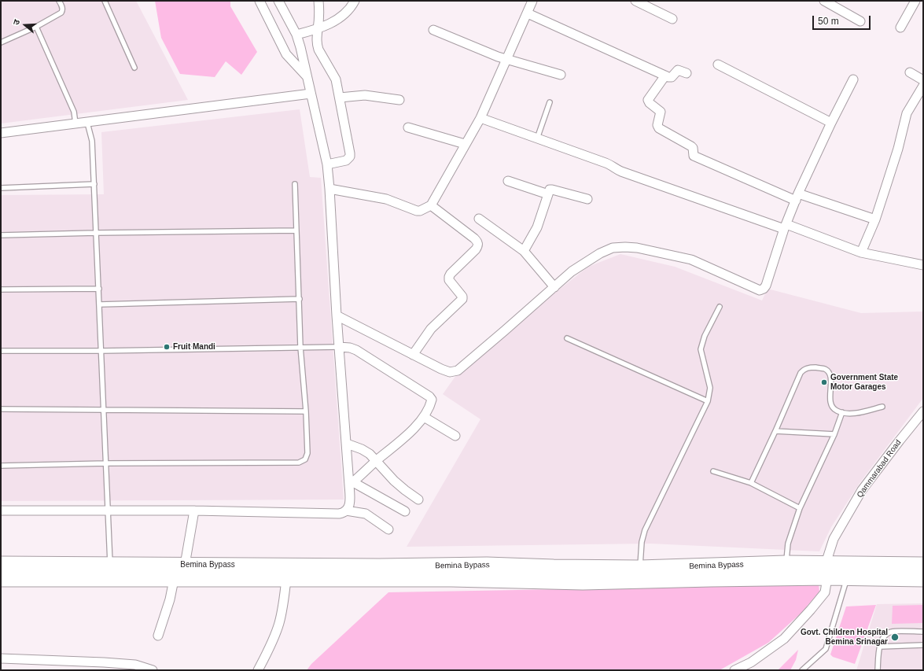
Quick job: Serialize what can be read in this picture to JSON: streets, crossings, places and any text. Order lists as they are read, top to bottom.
{
  "streets": {
    "highway": ["Bemina Bypass"],
    "street": ["Qammarabad Road"]
  },
  "crossings": [
    ["Qammarabad Road", "Bemina Bypass"]
  ],
  "places": ["Fruit Mandi", "Government State Motor Garages", "Govt. Children Hospital Bemina Srinagar"],
  "scale_bar": "50 m",
  "north": "left"
}
